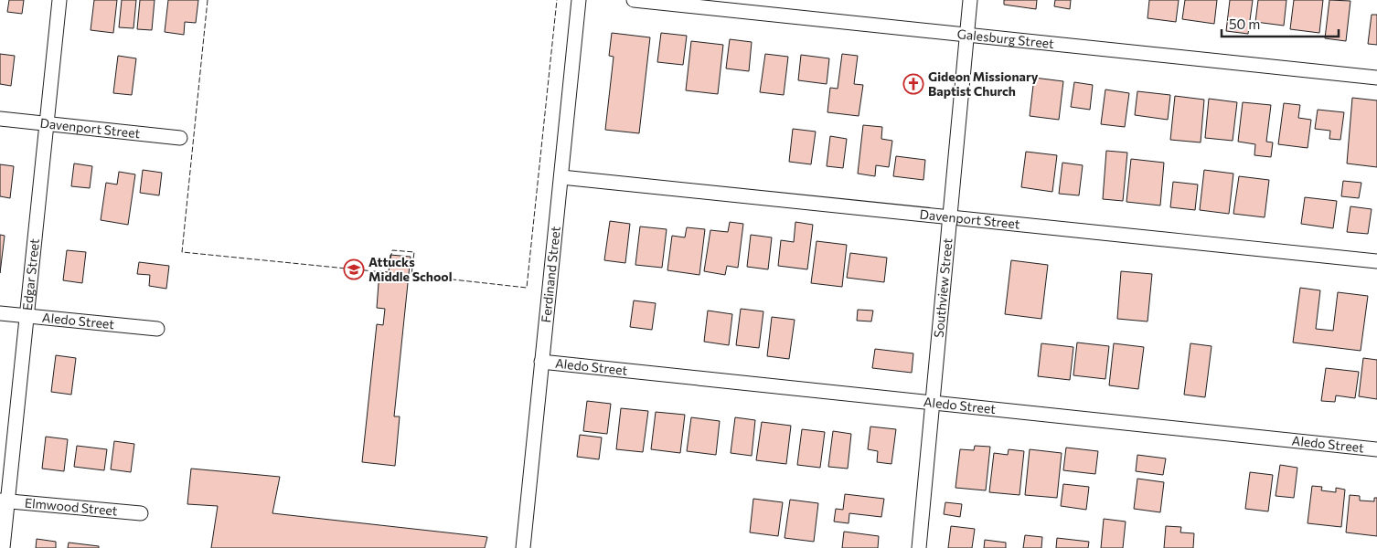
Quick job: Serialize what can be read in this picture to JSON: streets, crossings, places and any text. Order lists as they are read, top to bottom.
{
  "streets": {
    "street": [
      "Galesburg Street",
      "Davenport Street",
      "Edgar Street",
      "Ferdinand Street",
      "Southview Street",
      "Aledo Street",
      "Elmwood Street"
    ]
  },
  "crossings": [
    ["Galesburg Street", "Southview Street"],
    ["Davenport Street", "Edgar Street"],
    ["Davenport Street", "Ferdinand Street"],
    ["Davenport Street", "Southview Street"],
    ["Edgar Street", "Aledo Street"],
    ["Edgar Street", "Elmwood Street"],
    ["Ferdinand Street", "Aledo Street"],
    ["Southview Street", "Aledo Street"]
  ],
  "places": {
    "church": ["Gideon Missionary Baptist Church"],
    "school or university": ["Attucks Middle School"]
  },
  "scale_bar": "50 m"
}
